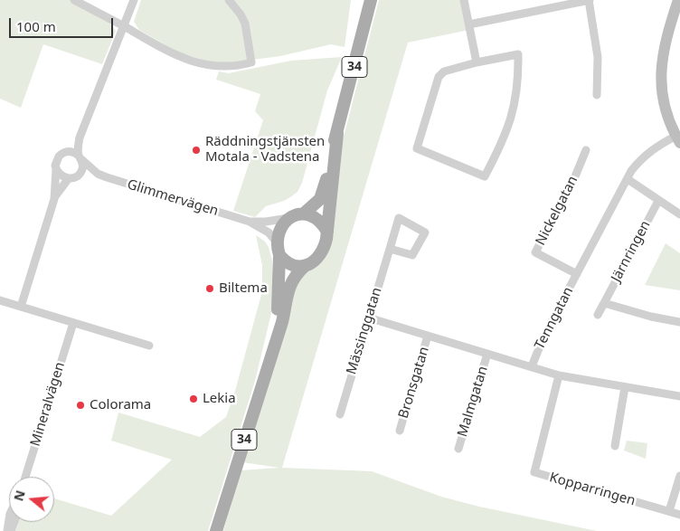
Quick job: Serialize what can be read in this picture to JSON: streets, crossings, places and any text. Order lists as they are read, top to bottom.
{
  "streets": {
    "main road": ["34"],
    "street": [
      "Glimmervägen",
      "Nickelgatan",
      "Järnringen",
      "Tenngatan",
      "Mässinggatan",
      "Bronsgatan",
      "Malmgatan",
      "Mineralvägen",
      "Kopparringen"
    ]
  },
  "crossings": [
    ["34", "Glimmervägen"],
    ["Nickelgatan", "Tenngatan"],
    ["Tenngatan", "Mässinggatan"],
    ["Tenngatan", "Bronsgatan"],
    ["Tenngatan", "Malmgatan"]
  ],
  "places": [
    "Räddningstjänsten Motala - Vadstena",
    "Biltema",
    "Lekia",
    "Colorama"
  ],
  "scale_bar": "100 m",
  "north": "left"
}
